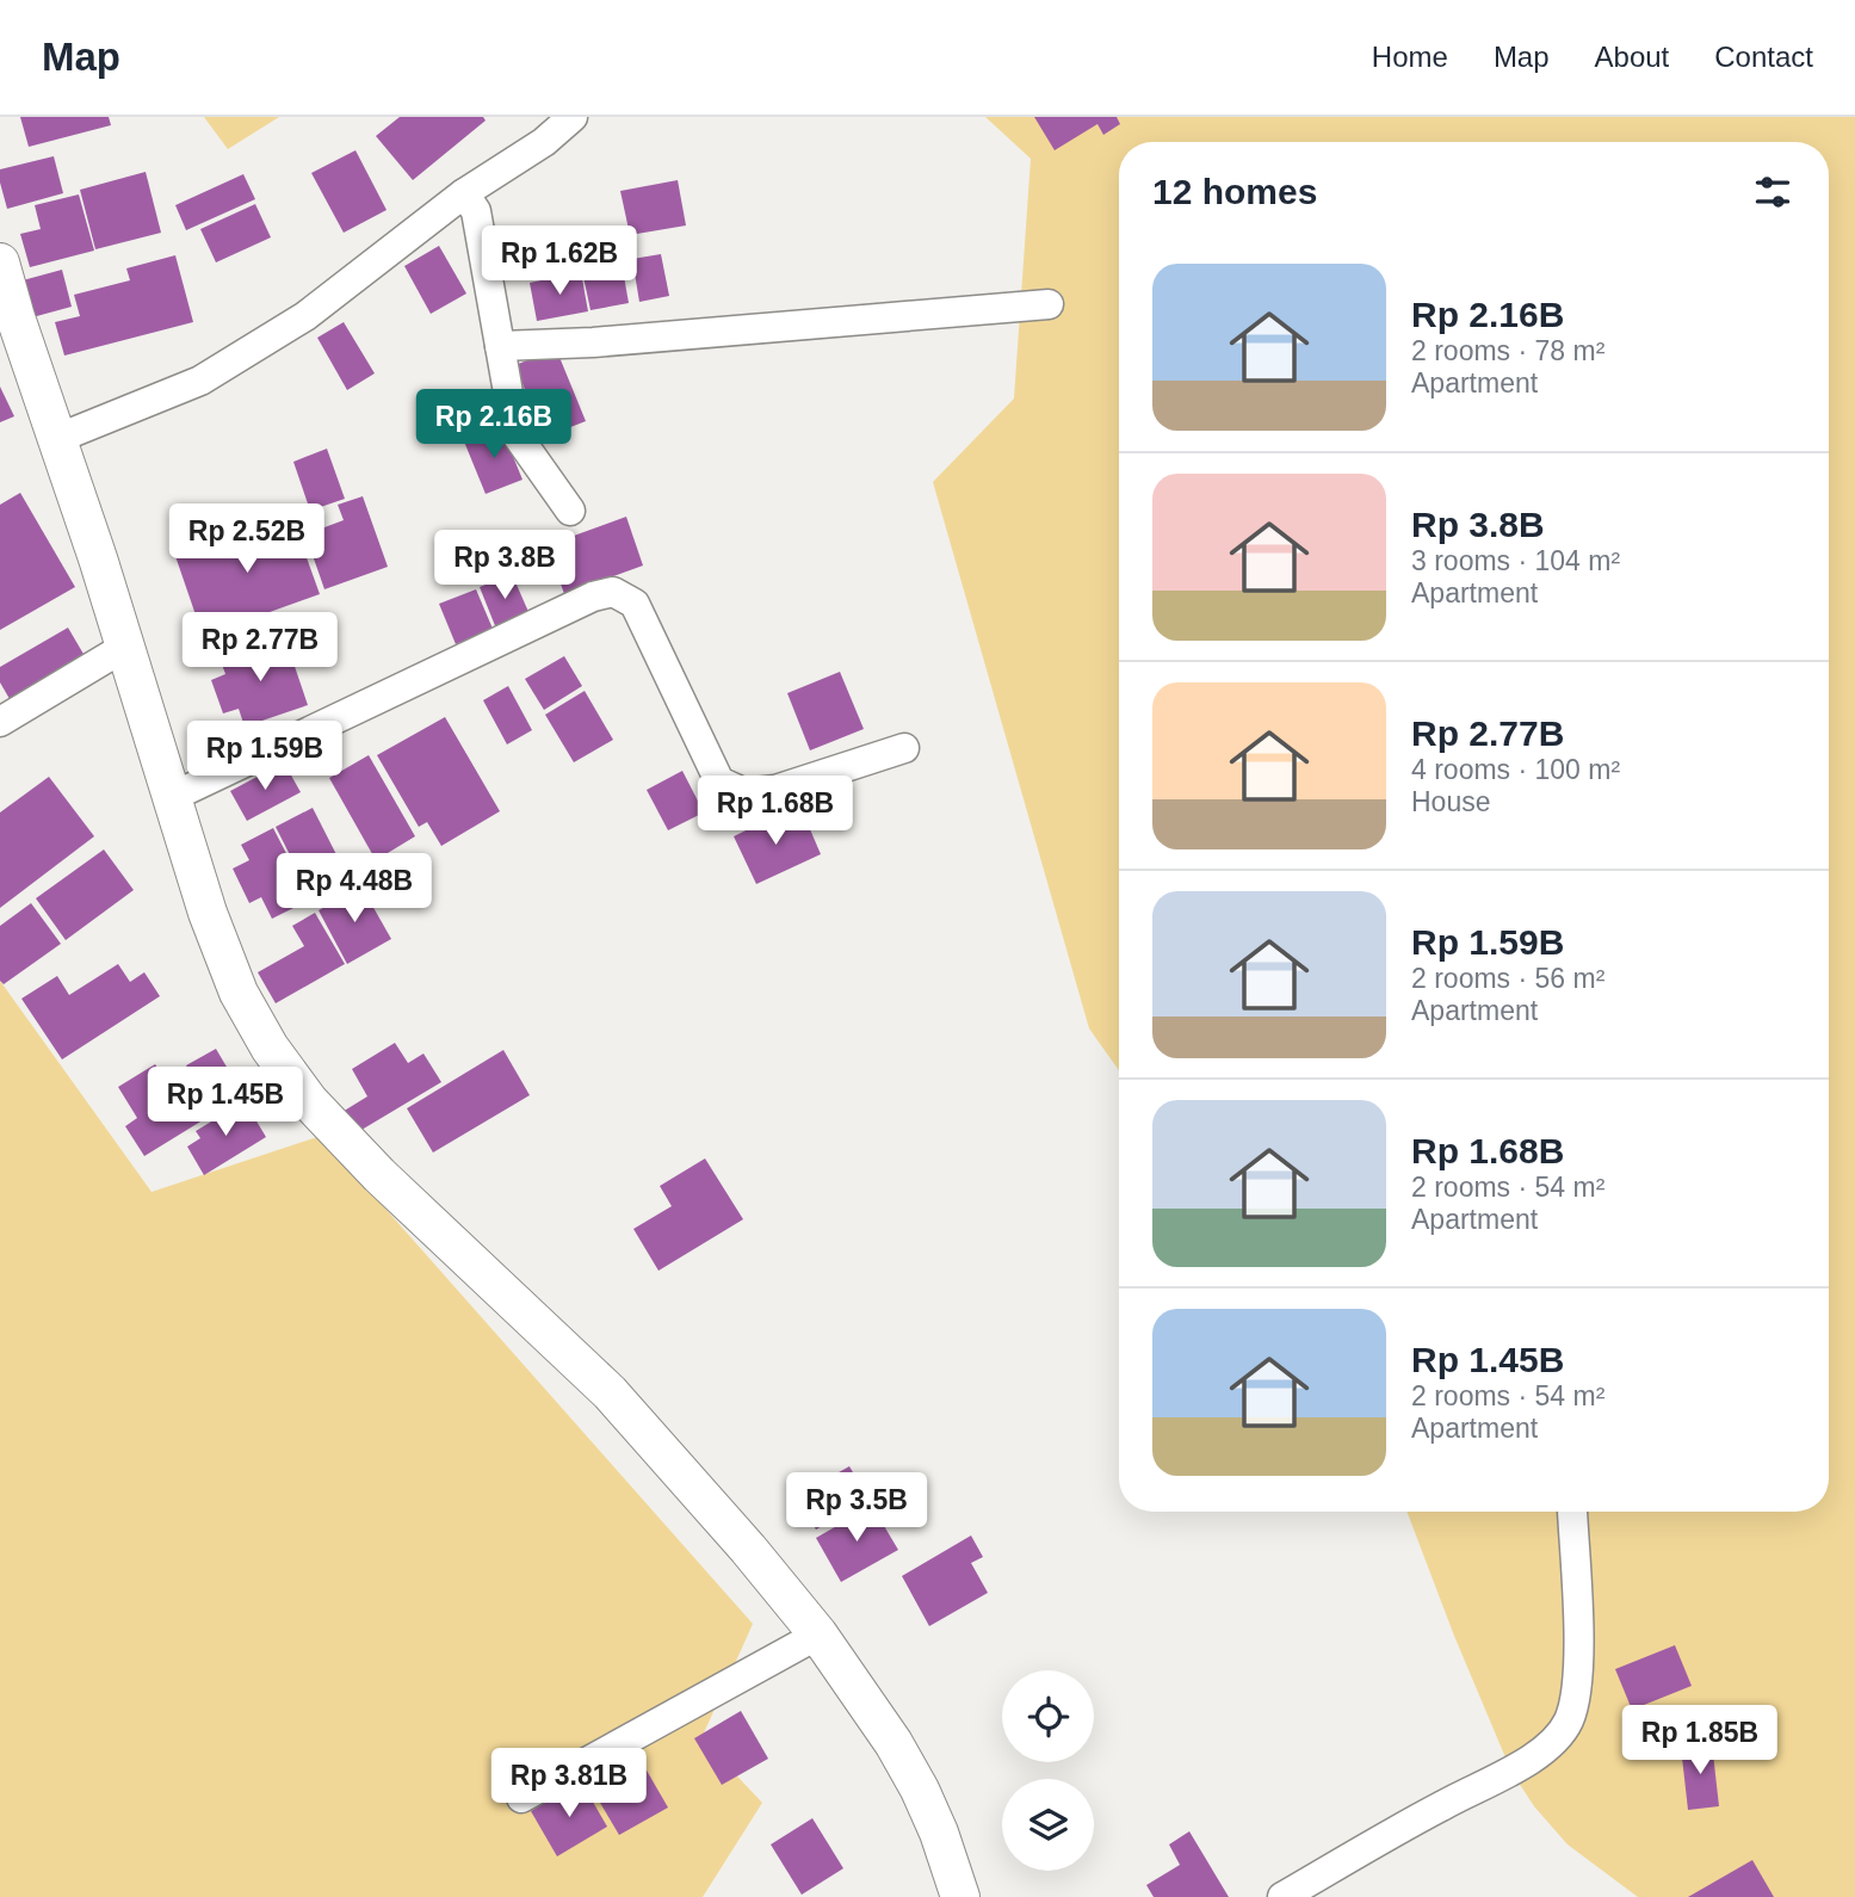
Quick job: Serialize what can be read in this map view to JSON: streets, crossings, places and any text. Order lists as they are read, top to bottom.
{
  "page": {
    "header": "Map",
    "nav": [
      "Home",
      "Map",
      "About",
      "Contact"
    ],
    "heading": "12 homes",
    "price": [
      "Rp 1.62B",
      "Rp 2.16B",
      "Rp 2.52B",
      "Rp 3.8B",
      "Rp 2.77B",
      "Rp 1.59B",
      "Rp 1.68B",
      "Rp 4.48B",
      "Rp 1.45B",
      "Rp 3.5B",
      "Rp 1.85B",
      "Rp 3.81B"
    ],
    "list": [
      {
        "name": "Rp 2.16B",
        "note": "2 rooms · 78 m² · Apartment"
      },
      {
        "name": "Rp 3.8B",
        "note": "3 rooms · 104 m² · Apartment"
      },
      {
        "name": "Rp 2.77B",
        "note": "4 rooms · 100 m² · House"
      },
      {
        "name": "Rp 1.59B",
        "note": "2 rooms · 56 m² · Apartment"
      },
      {
        "name": "Rp 1.68B",
        "note": "2 rooms · 54 m² · Apartment"
      },
      {
        "name": "Rp 1.45B",
        "note": "2 rooms · 54 m² · Apartment"
      }
    ]
  }
}
